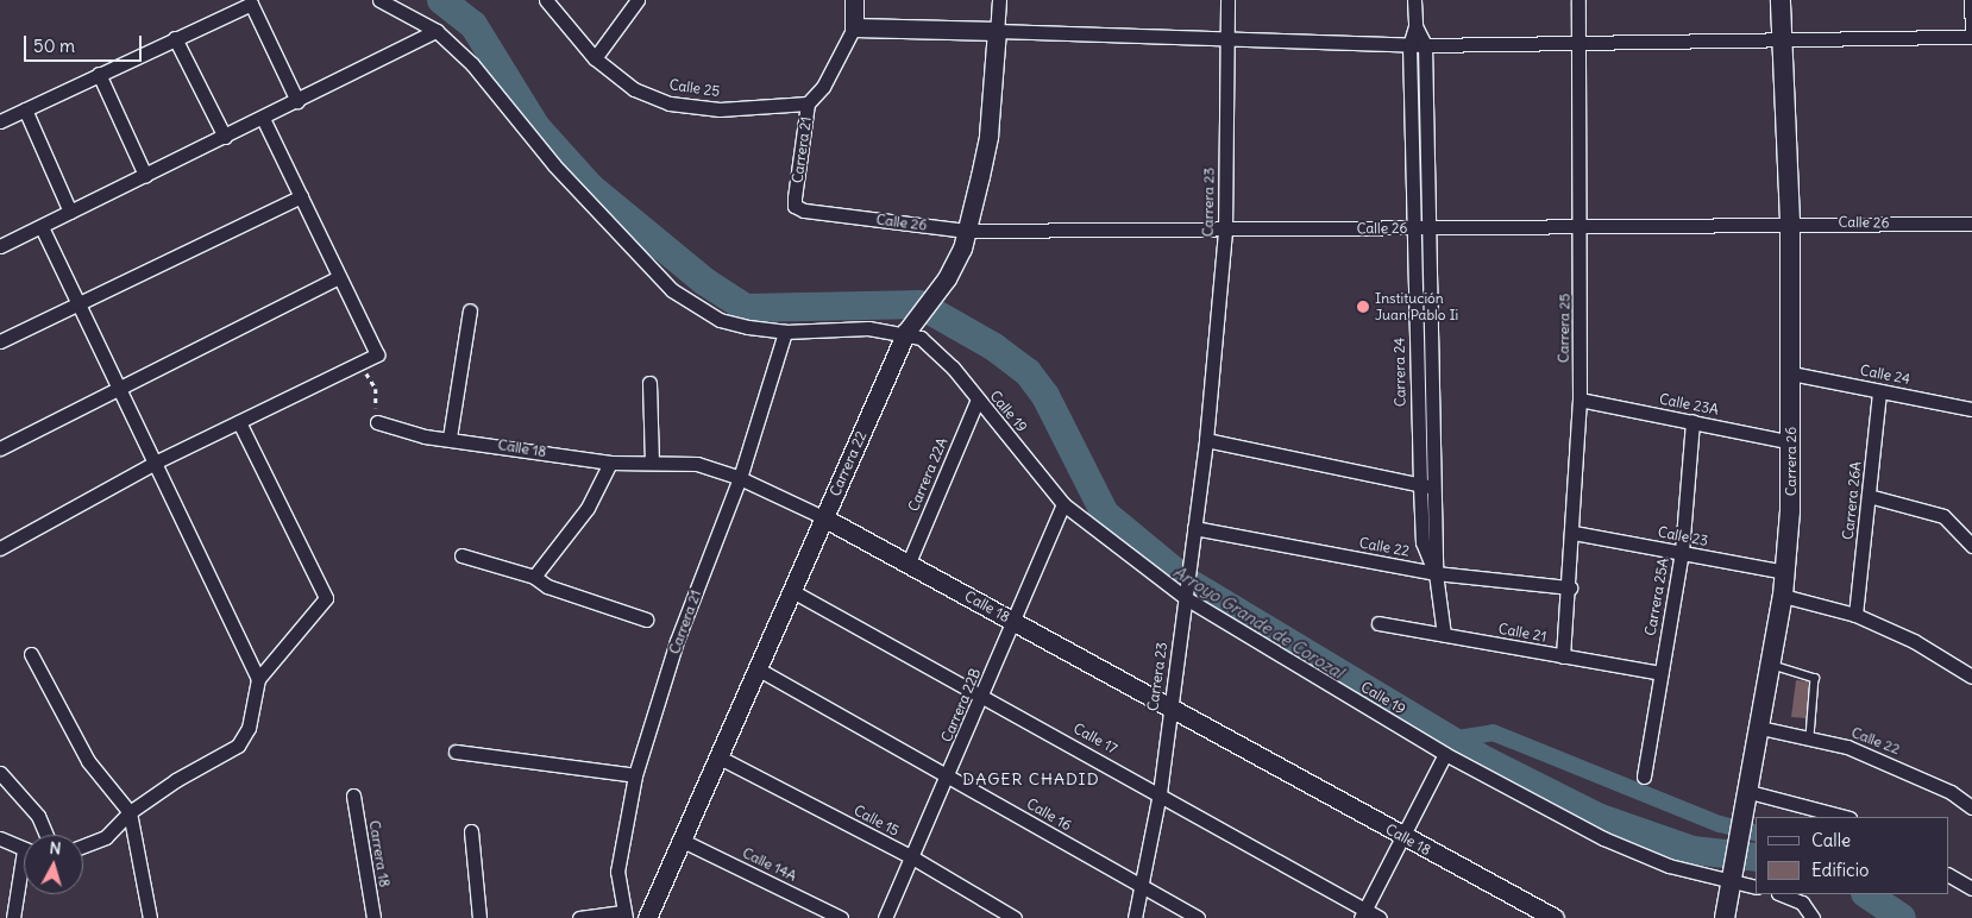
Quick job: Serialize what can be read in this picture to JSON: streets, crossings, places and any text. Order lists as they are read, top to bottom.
{
  "streets": {
    "main road": ["Carrera 26"],
    "street": [
      "Calle 25",
      "Carrera 21",
      "Carrera 23",
      "Calle 26",
      "Carrera 25",
      "Carrera 24",
      "Calle 24",
      "Calle 23A",
      "Calle 19",
      "Calle 18",
      "Carrera 22",
      "Carrera 22A",
      "Carrera 26A",
      "Calle 23",
      "Calle 22",
      "Carrera 25A",
      "Calle 21",
      "Carrera 22B",
      "Calle 17",
      "Calle 16",
      "Calle 15",
      "Carrera 18",
      "Calle 14A"
    ]
  },
  "crossings": [
    ["Calle 25", "Carrera 21"],
    ["Carrera 21", "Calle 26"],
    ["Carrera 21", "Calle 18"],
    ["Carrera 23", "Calle 26"],
    ["Carrera 23", "Calle 19"],
    ["Carrera 23", "Calle 18"],
    ["Carrera 23", "Calle 22"],
    ["Carrera 23", "Calle 17"],
    ["Carrera 23", "Calle 16"],
    ["Calle 26", "Carrera 25"],
    ["Calle 26", "Carrera 24"],
    ["Calle 26", "Carrera 26"],
    ["Calle 26", "Carrera 22"],
    ["Carrera 25", "Calle 23A"],
    ["Carrera 25", "Calle 23"],
    ["Carrera 25", "Calle 22"],
    ["Carrera 25", "Calle 21"],
    ["Carrera 24", "Calle 22"],
    ["Carrera 24", "Calle 21"],
    ["Calle 24", "Carrera 26"],
    ["Calle 24", "Carrera 26A"],
    ["Calle 23A", "Carrera 26"],
    ["Calle 23A", "Carrera 25A"],
    ["Calle 19", "Carrera 26"],
    ["Calle 19", "Carrera 22"],
    ["Calle 19", "Carrera 22A"],
    ["Calle 19", "Carrera 22B"],
    ["Calle 18", "Carrera 22"],
    ["Calle 18", "Carrera 22A"],
    ["Calle 18", "Carrera 22B"],
    ["Carrera 26", "Calle 23"],
    ["Carrera 26", "Calle 22"],
    ["Carrera 22", "Calle 17"],
    ["Carrera 22", "Calle 16"],
    ["Carrera 22", "Calle 15"],
    ["Carrera 22", "Calle 14A"],
    ["Calle 23", "Carrera 25A"],
    ["Carrera 25A", "Calle 21"],
    ["Carrera 22B", "Calle 17"],
    ["Carrera 22B", "Calle 16"],
    ["Carrera 22B", "Calle 15"]
  ],
  "districts": ["DAGER CHADID"],
  "water": ["Arroyo Grande de Corozal"],
  "places": ["Institución Juan Pablo Ii"],
  "legend": ["Calle", "Edificio"],
  "scale_bar": "50 m",
  "north": "top"
}
